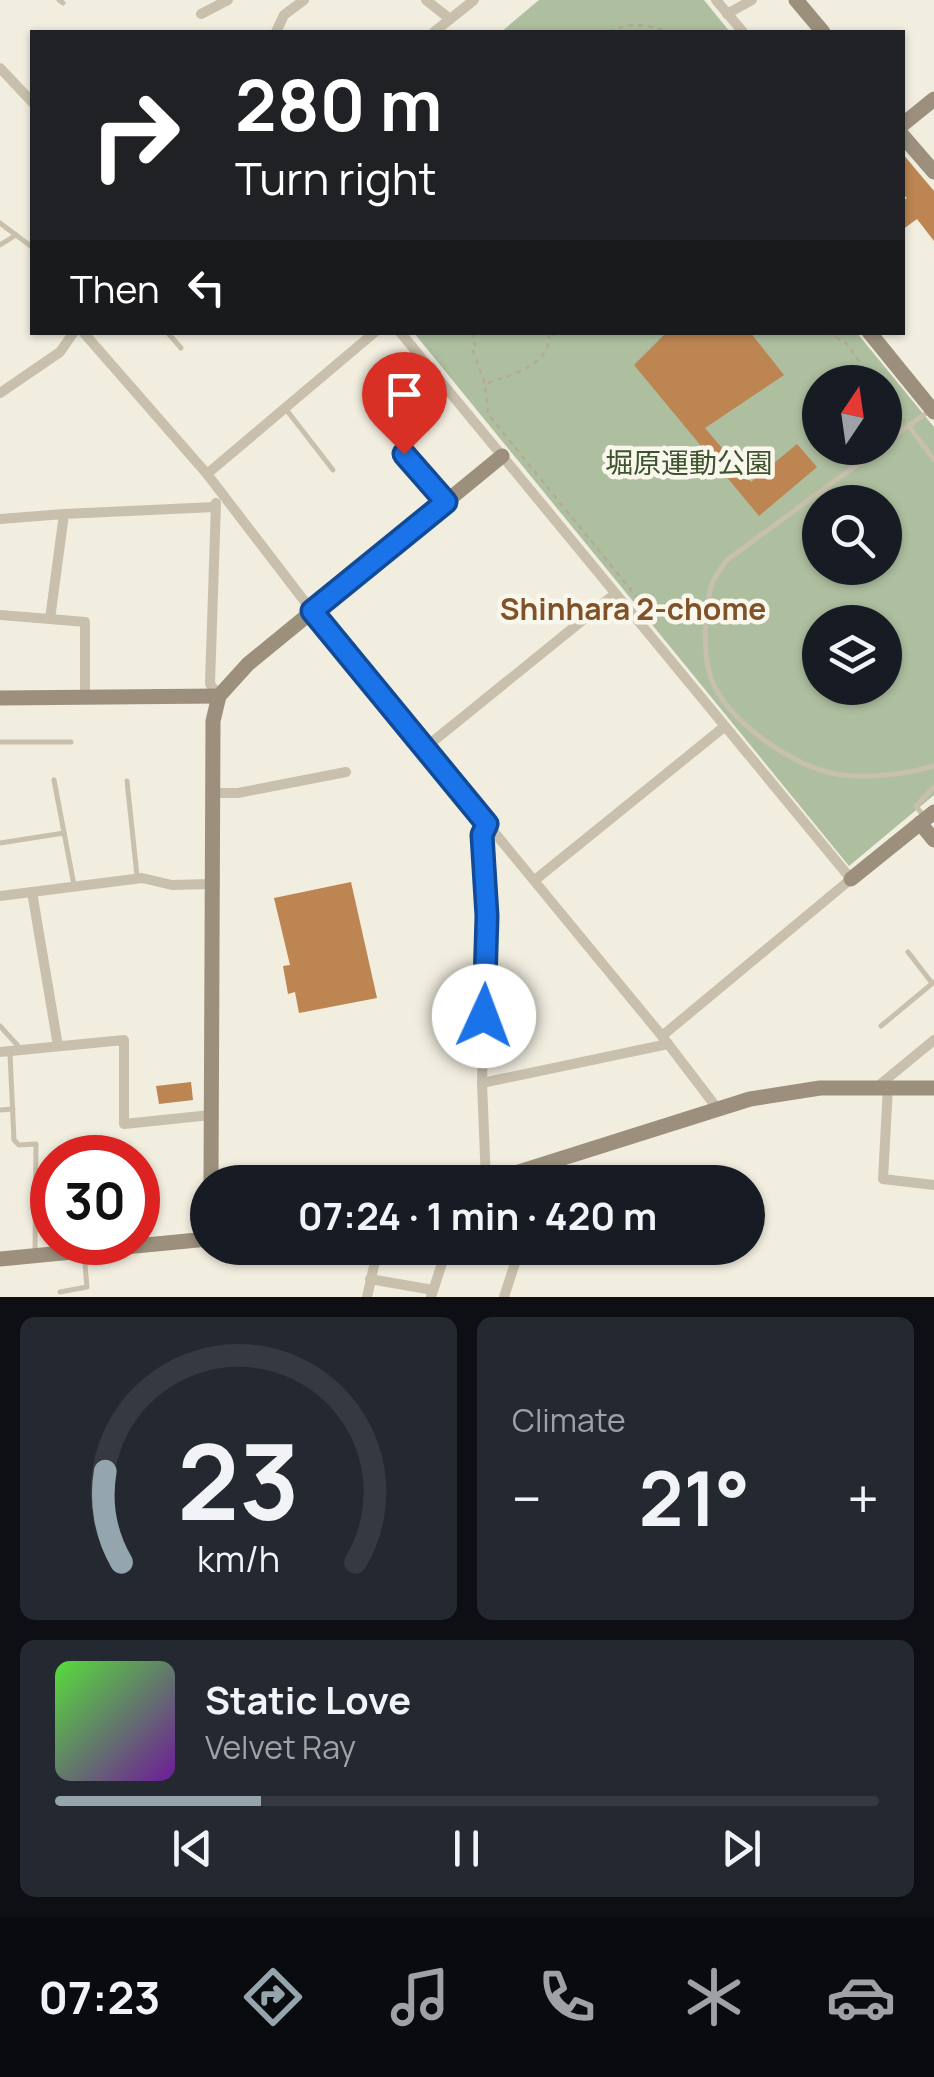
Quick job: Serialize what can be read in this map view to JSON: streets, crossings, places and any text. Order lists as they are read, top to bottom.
{
  "districts": ["Shinhara 2-chome"],
  "parks": ["堀原運動公園"],
  "north": "top",
  "page": {
    "turn": ["280 m", "Turn right"],
    "then": "Then",
    "limit": "30",
    "trip": "07:24 · 1 min · 420 m",
    "tile": "Climate",
    "heat": ["−", "21°", "+"],
    "song": ["Static Love", "Velvet Ray"],
    "tabs": "07:23",
    "gauge": ["23", "km/h"]
  }
}
